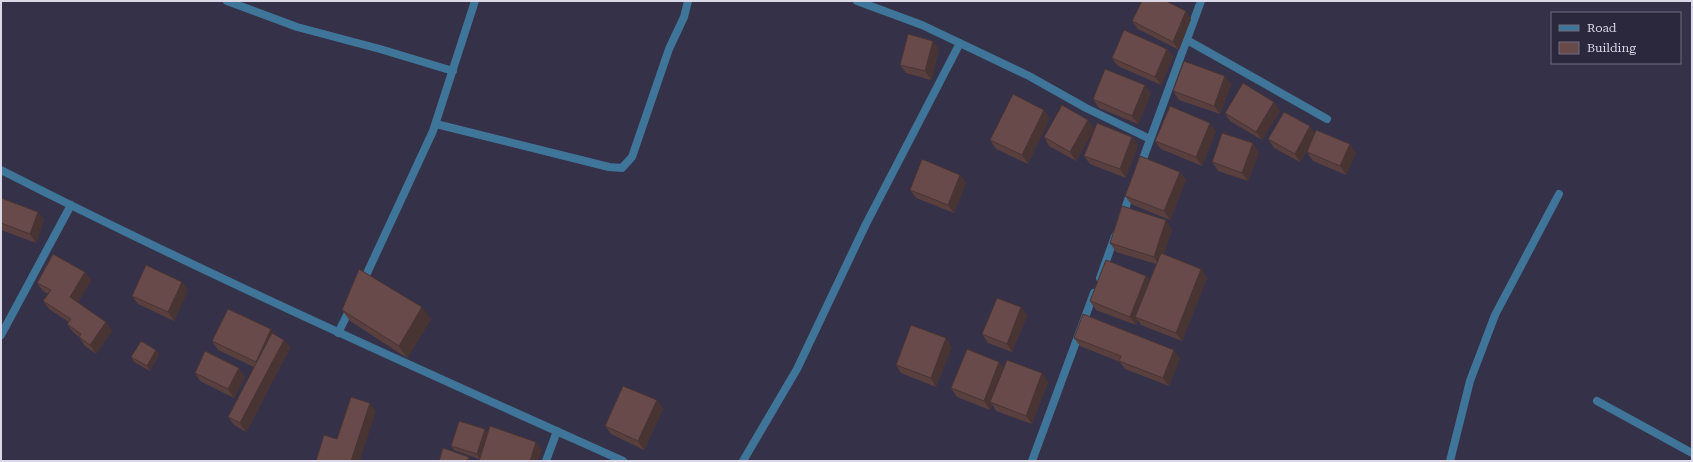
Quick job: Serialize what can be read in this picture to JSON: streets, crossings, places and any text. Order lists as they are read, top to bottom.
{
  "legend": ["Road", "Building"]
}
